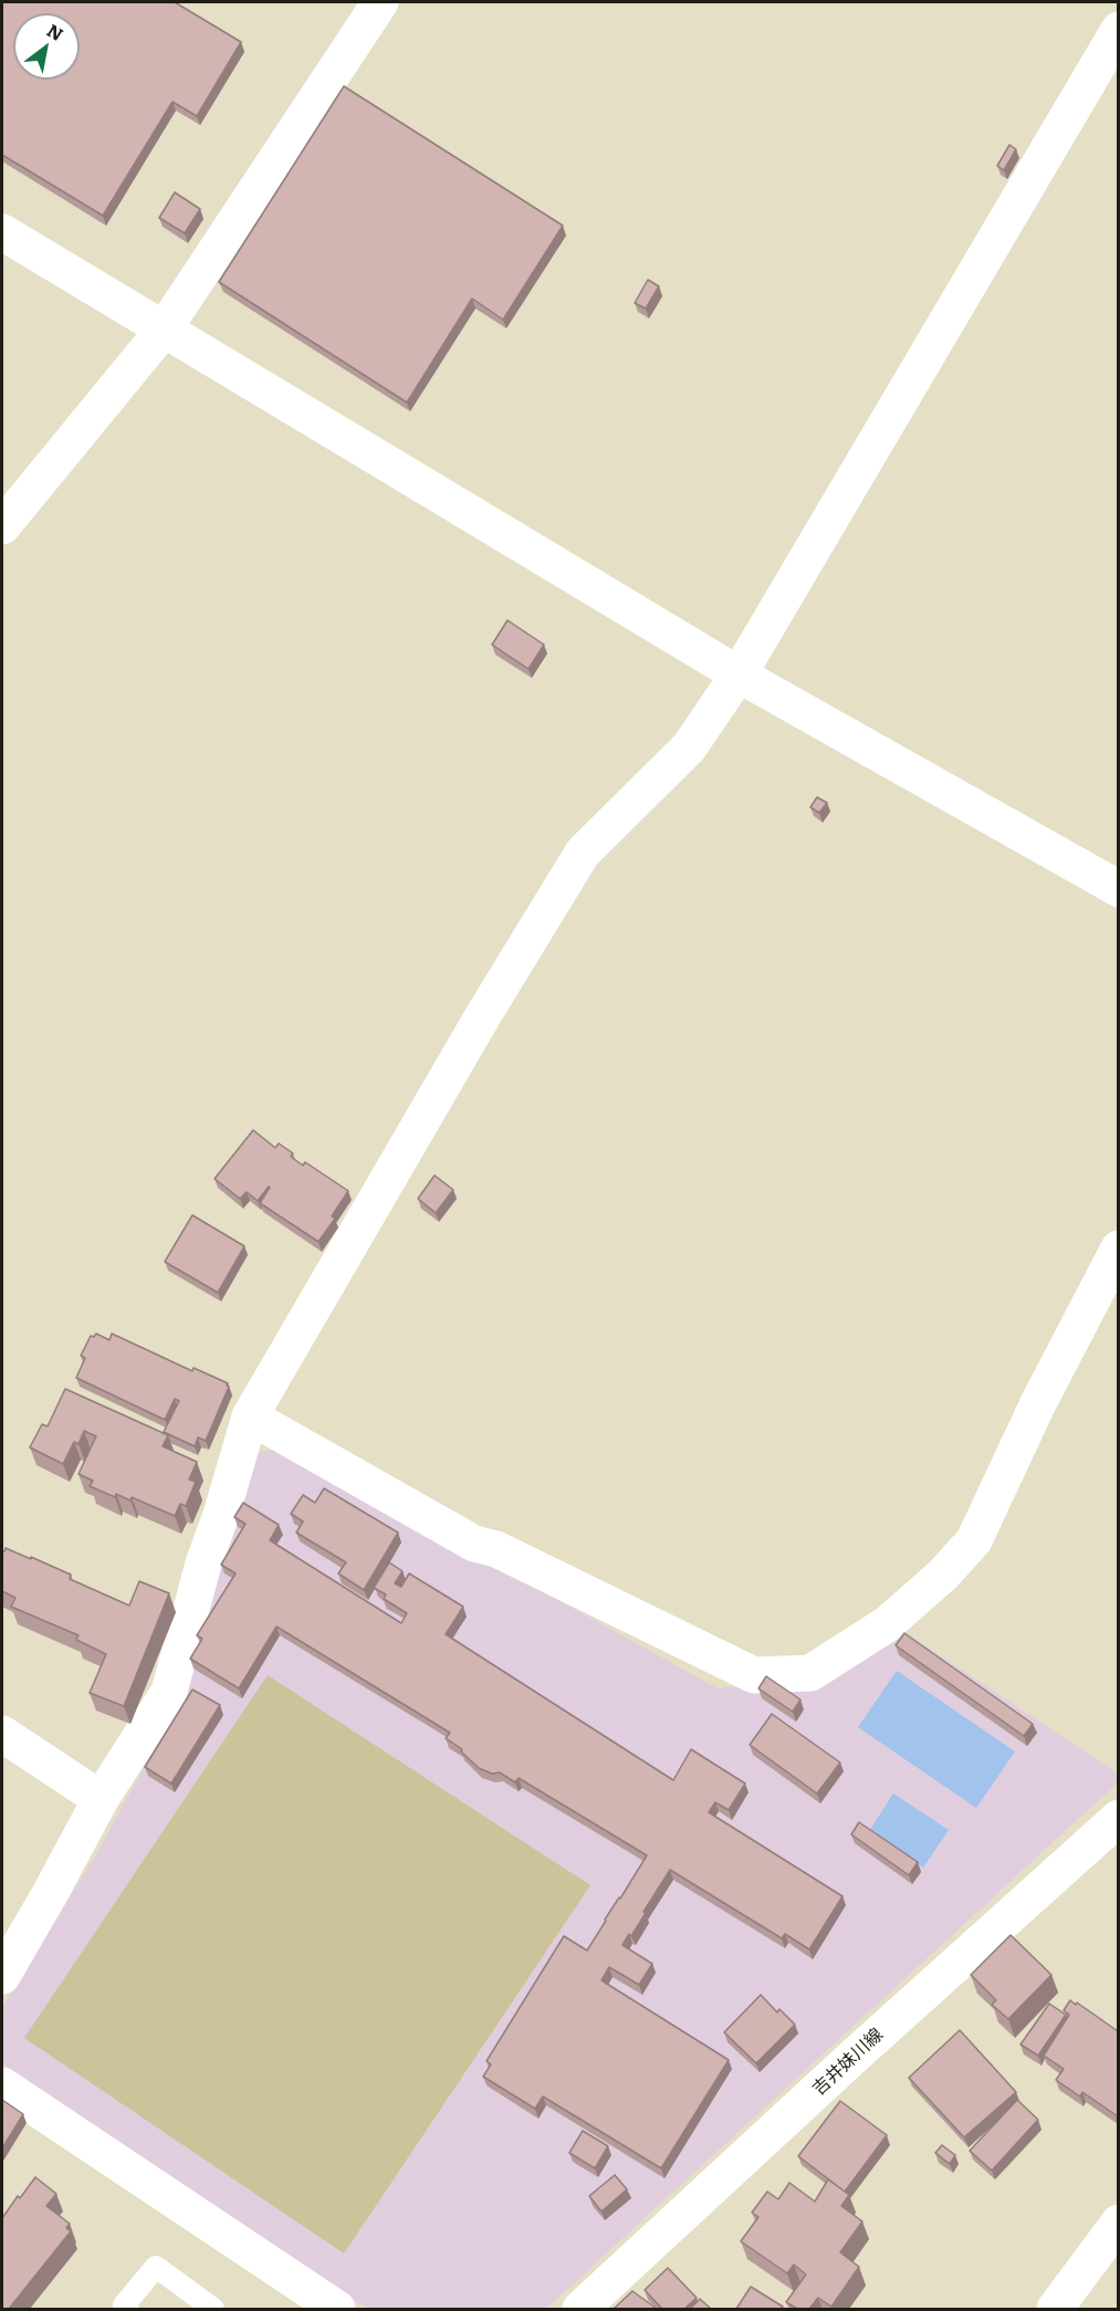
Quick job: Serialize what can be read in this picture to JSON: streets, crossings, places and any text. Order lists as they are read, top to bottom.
{
  "streets": {
    "street": ["吉井妹川線"]
  },
  "north": "top right"
}
